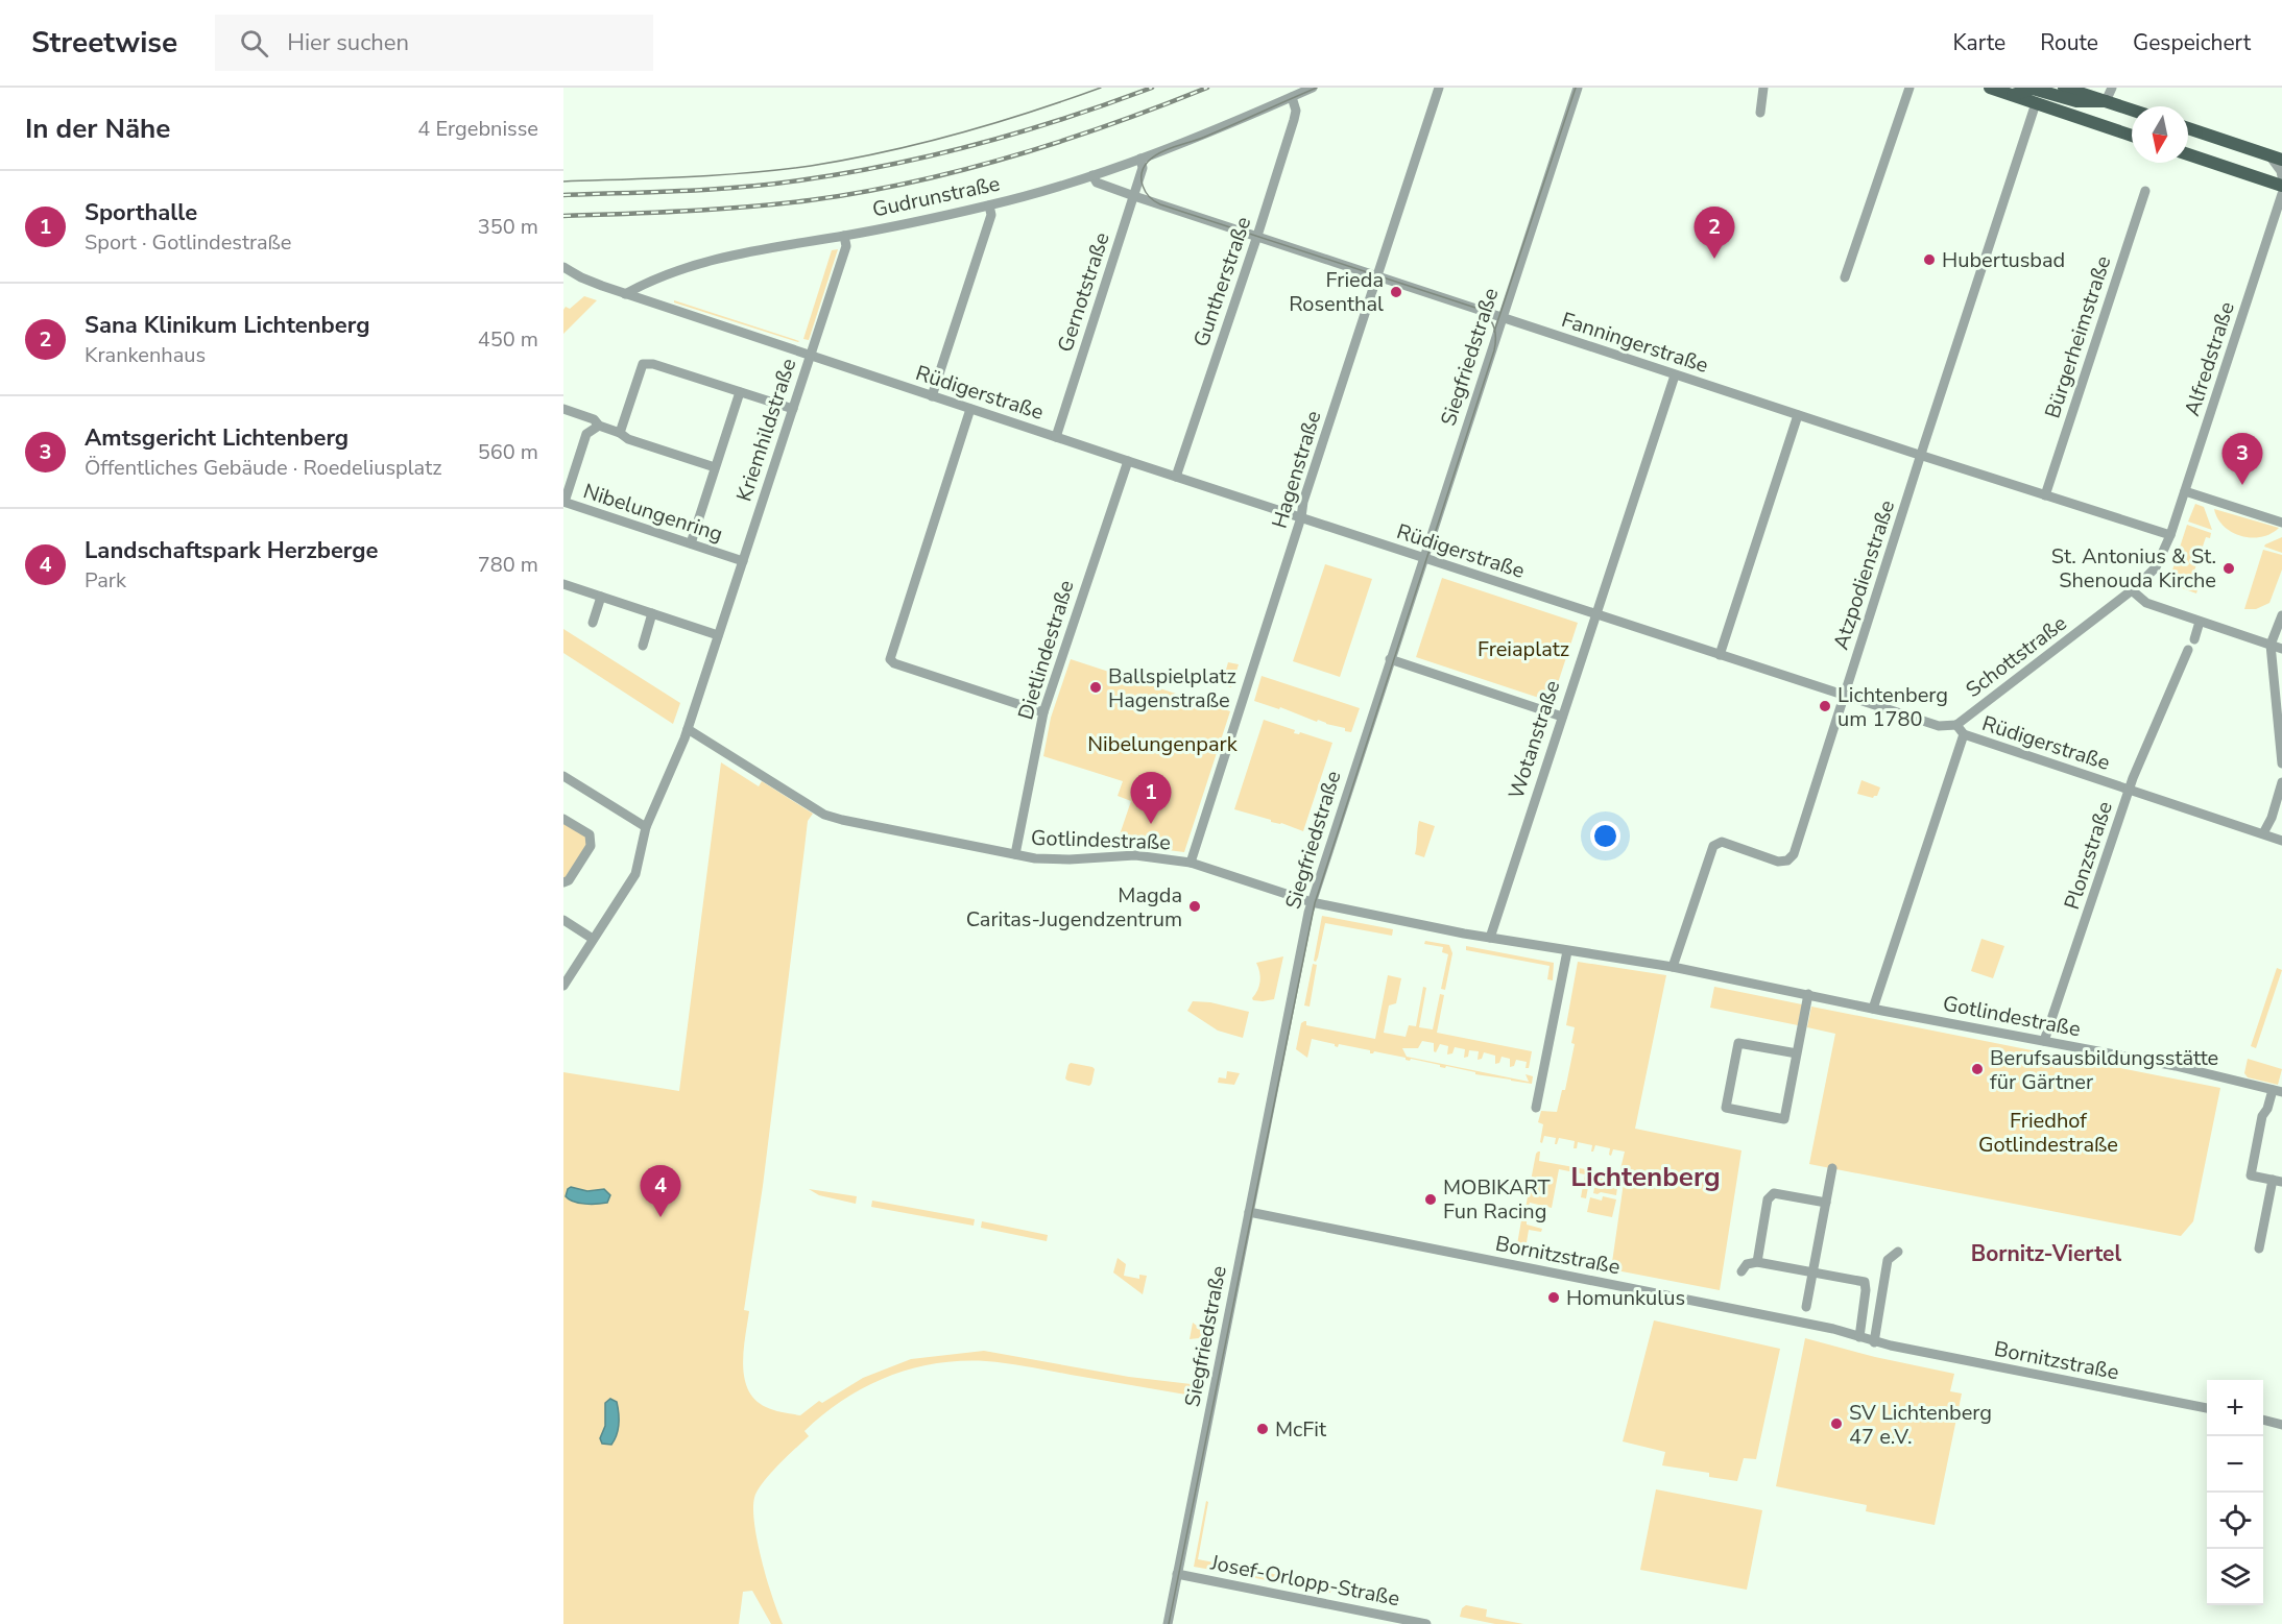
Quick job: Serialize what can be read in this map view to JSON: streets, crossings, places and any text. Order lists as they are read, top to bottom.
{
  "streets": {
    "street": [
      "Gudrunstraße",
      "Guntherstraße",
      "Gernotstraße",
      "Bürgerheimstraße",
      "Fanningerstraße",
      "Siegfriedstraße",
      "Alfredstraße",
      "Rüdigerstraße",
      "Kriemhildstraße",
      "Hagenstraße",
      "Nibelungenring",
      "Atzpodienstraße",
      "Dietlindestraße",
      "Schottstraße",
      "Wotanstraße",
      "Gotlindestraße",
      "Plonzstraße",
      "Bornitzstraße",
      "Josef-Orlopp-Straße"
    ]
  },
  "crossings": [
    ["Gudrunstraße", "Guntherstraße"],
    ["Gudrunstraße", "Gernotstraße"],
    ["Gudrunstraße", "Fanningerstraße"],
    ["Gudrunstraße", "Rüdigerstraße"],
    ["Gudrunstraße", "Kriemhildstraße"],
    ["Guntherstraße", "Fanningerstraße"],
    ["Guntherstraße", "Rüdigerstraße"],
    ["Gernotstraße", "Fanningerstraße"],
    ["Gernotstraße", "Rüdigerstraße"],
    ["Bürgerheimstraße", "Fanningerstraße"],
    ["Fanningerstraße", "Siegfriedstraße"],
    ["Fanningerstraße", "Alfredstraße"],
    ["Fanningerstraße", "Hagenstraße"],
    ["Fanningerstraße", "Atzpodienstraße"],
    ["Fanningerstraße", "Schottstraße"],
    ["Fanningerstraße", "Wotanstraße"],
    ["Siegfriedstraße", "Rüdigerstraße"],
    ["Siegfriedstraße", "Gotlindestraße"],
    ["Siegfriedstraße", "Bornitzstraße"],
    ["Siegfriedstraße", "Josef-Orlopp-Straße"],
    ["Alfredstraße", "Schottstraße"],
    ["Rüdigerstraße", "Kriemhildstraße"],
    ["Rüdigerstraße", "Hagenstraße"],
    ["Rüdigerstraße", "Atzpodienstraße"],
    ["Rüdigerstraße", "Dietlindestraße"],
    ["Rüdigerstraße", "Schottstraße"],
    ["Rüdigerstraße", "Wotanstraße"],
    ["Rüdigerstraße", "Plonzstraße"],
    ["Kriemhildstraße", "Nibelungenring"],
    ["Kriemhildstraße", "Gotlindestraße"],
    ["Hagenstraße", "Gotlindestraße"],
    ["Atzpodienstraße", "Gotlindestraße"],
    ["Dietlindestraße", "Gotlindestraße"],
    ["Wotanstraße", "Gotlindestraße"],
    ["Gotlindestraße", "Plonzstraße"]
  ],
  "districts": ["Lichtenberg", "Bornitz-Viertel"],
  "parks": ["Freiaplatz", "Nibelungenpark", "Friedhof Gotlindestraße"],
  "places": [
    "Hubertusbad",
    "Frieda Rosenthal",
    "St. Antonius & St. Shenouda Kirche",
    "Ballspielplatz Hagenstraße",
    "Lichtenberg um 1780",
    "Magda Caritas-Jugendzentrum",
    "Berufsausbildungsstätte für Gärtner",
    "MOBIKART Fun Racing",
    "Homunkulus",
    "SV Lichtenberg 47 e.V.",
    "McFit"
  ],
  "north": "bottom",
  "page": {
    "header": "Streetwise",
    "search": "Hier suchen",
    "nav": ["Karte", "Route", "Gespeichert"],
    "heading": ["In der Nähe", "4 Ergebnisse"],
    "list": [
      {
        "mark": "1",
        "name": "Sporthalle",
        "note": "Sport · Gotlindestraße",
        "value": "350 m"
      },
      {
        "mark": "2",
        "name": "Sana Klinikum Lichtenberg",
        "note": "Krankenhaus",
        "value": "450 m"
      },
      {
        "mark": "3",
        "name": "Amtsgericht Lichtenberg",
        "note": "Öffentliches Gebäude · Roedeliusplatz",
        "value": "560 m"
      },
      {
        "mark": "4",
        "name": "Landschaftspark Herzberge",
        "note": "Park",
        "value": "780 m"
      }
    ],
    "pins": [
      "2",
      "3",
      "1",
      "4"
    ],
    "map_buttons": ["+", "−"]
  }
}
